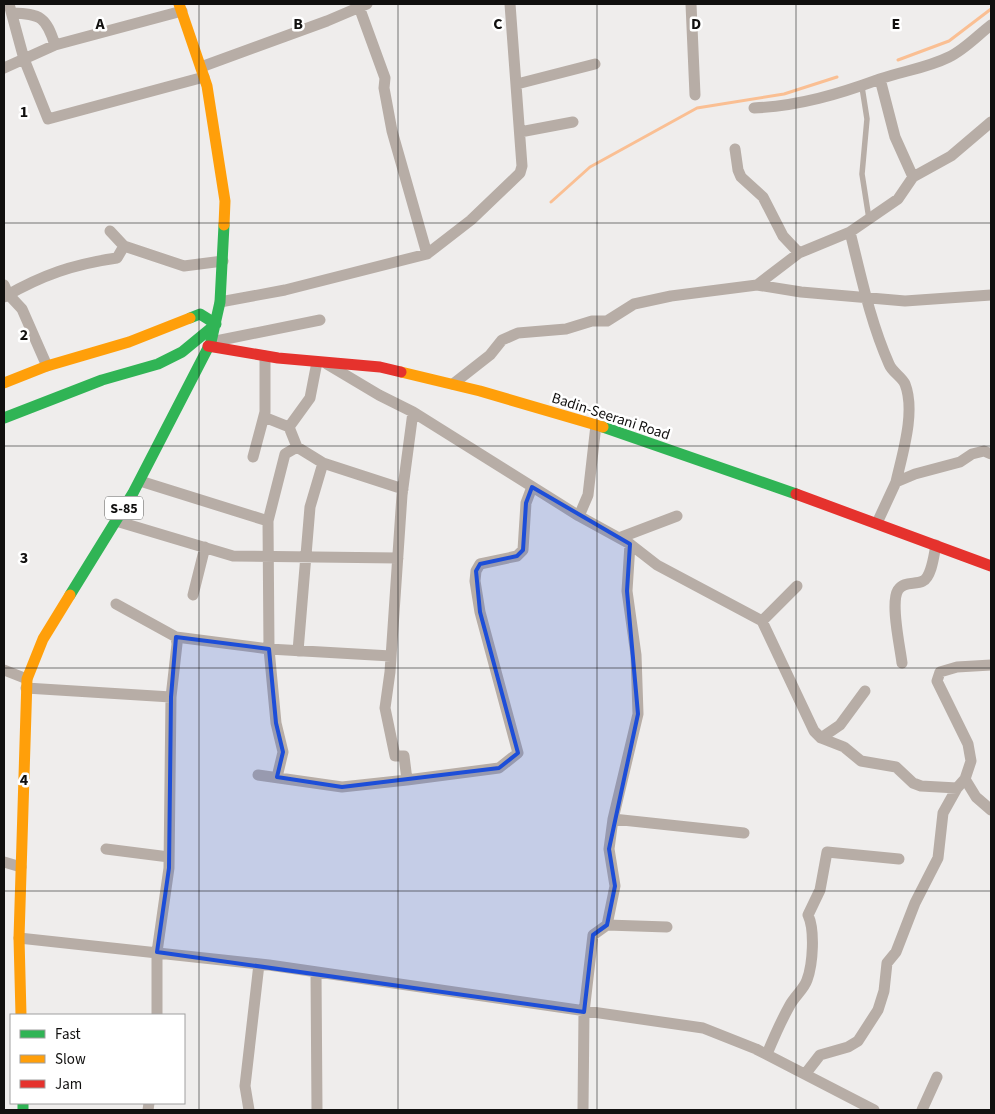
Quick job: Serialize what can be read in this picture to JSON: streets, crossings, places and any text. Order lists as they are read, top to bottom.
{
  "streets": {
    "street": ["Badin-Seerani Road", "S-85"]
  },
  "crossings": [
    ["Badin-Seerani Road", "S-85"]
  ],
  "legend": ["Fast", "Slow", "Jam"],
  "grid": {
    "columns": [
      "A",
      "B",
      "C",
      "D",
      "E"
    ],
    "rows": [
      "1",
      "2",
      "3",
      "4"
    ]
  }
}
